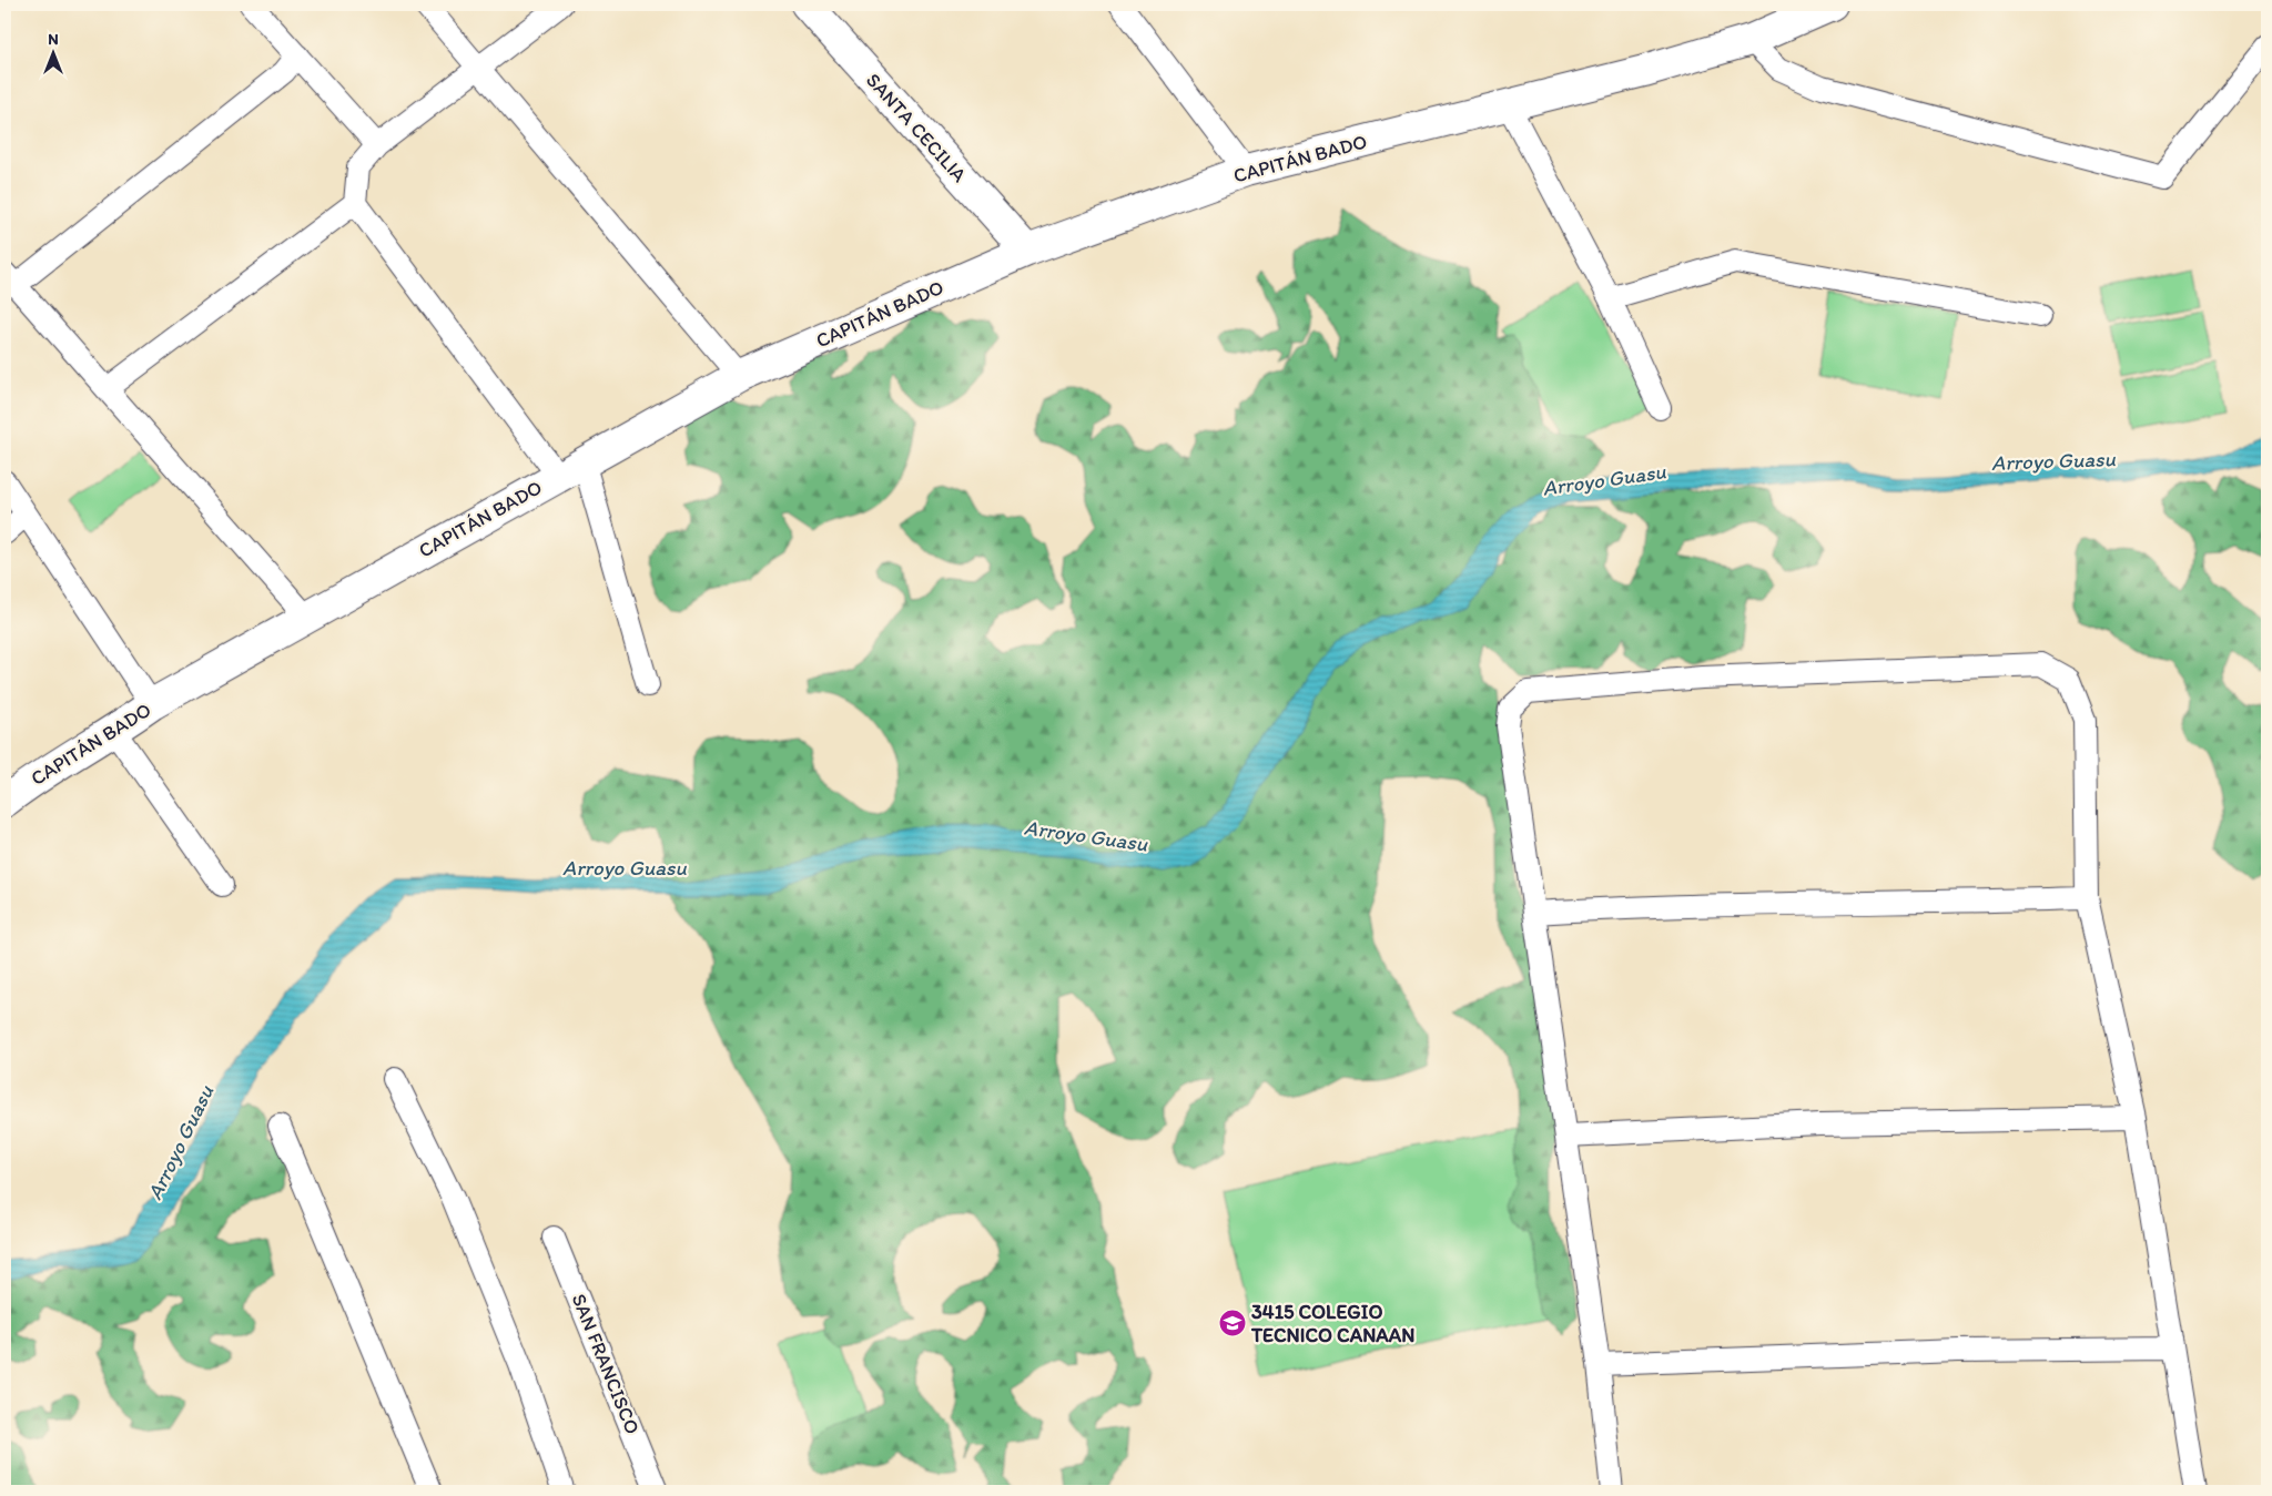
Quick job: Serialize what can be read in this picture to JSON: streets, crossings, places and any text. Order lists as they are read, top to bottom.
{
  "streets": {
    "street": ["SANTA CECILIA", "CAPITÁN BADO", "SAN FRANCISCO"]
  },
  "crossings": [
    ["SANTA CECILIA", "CAPITÁN BADO"]
  ],
  "water": ["Arroyo Guasu"],
  "places": {
    "school or university": ["3415 COLEGIO TECNICO CANAAN"]
  },
  "north": "top"
}
